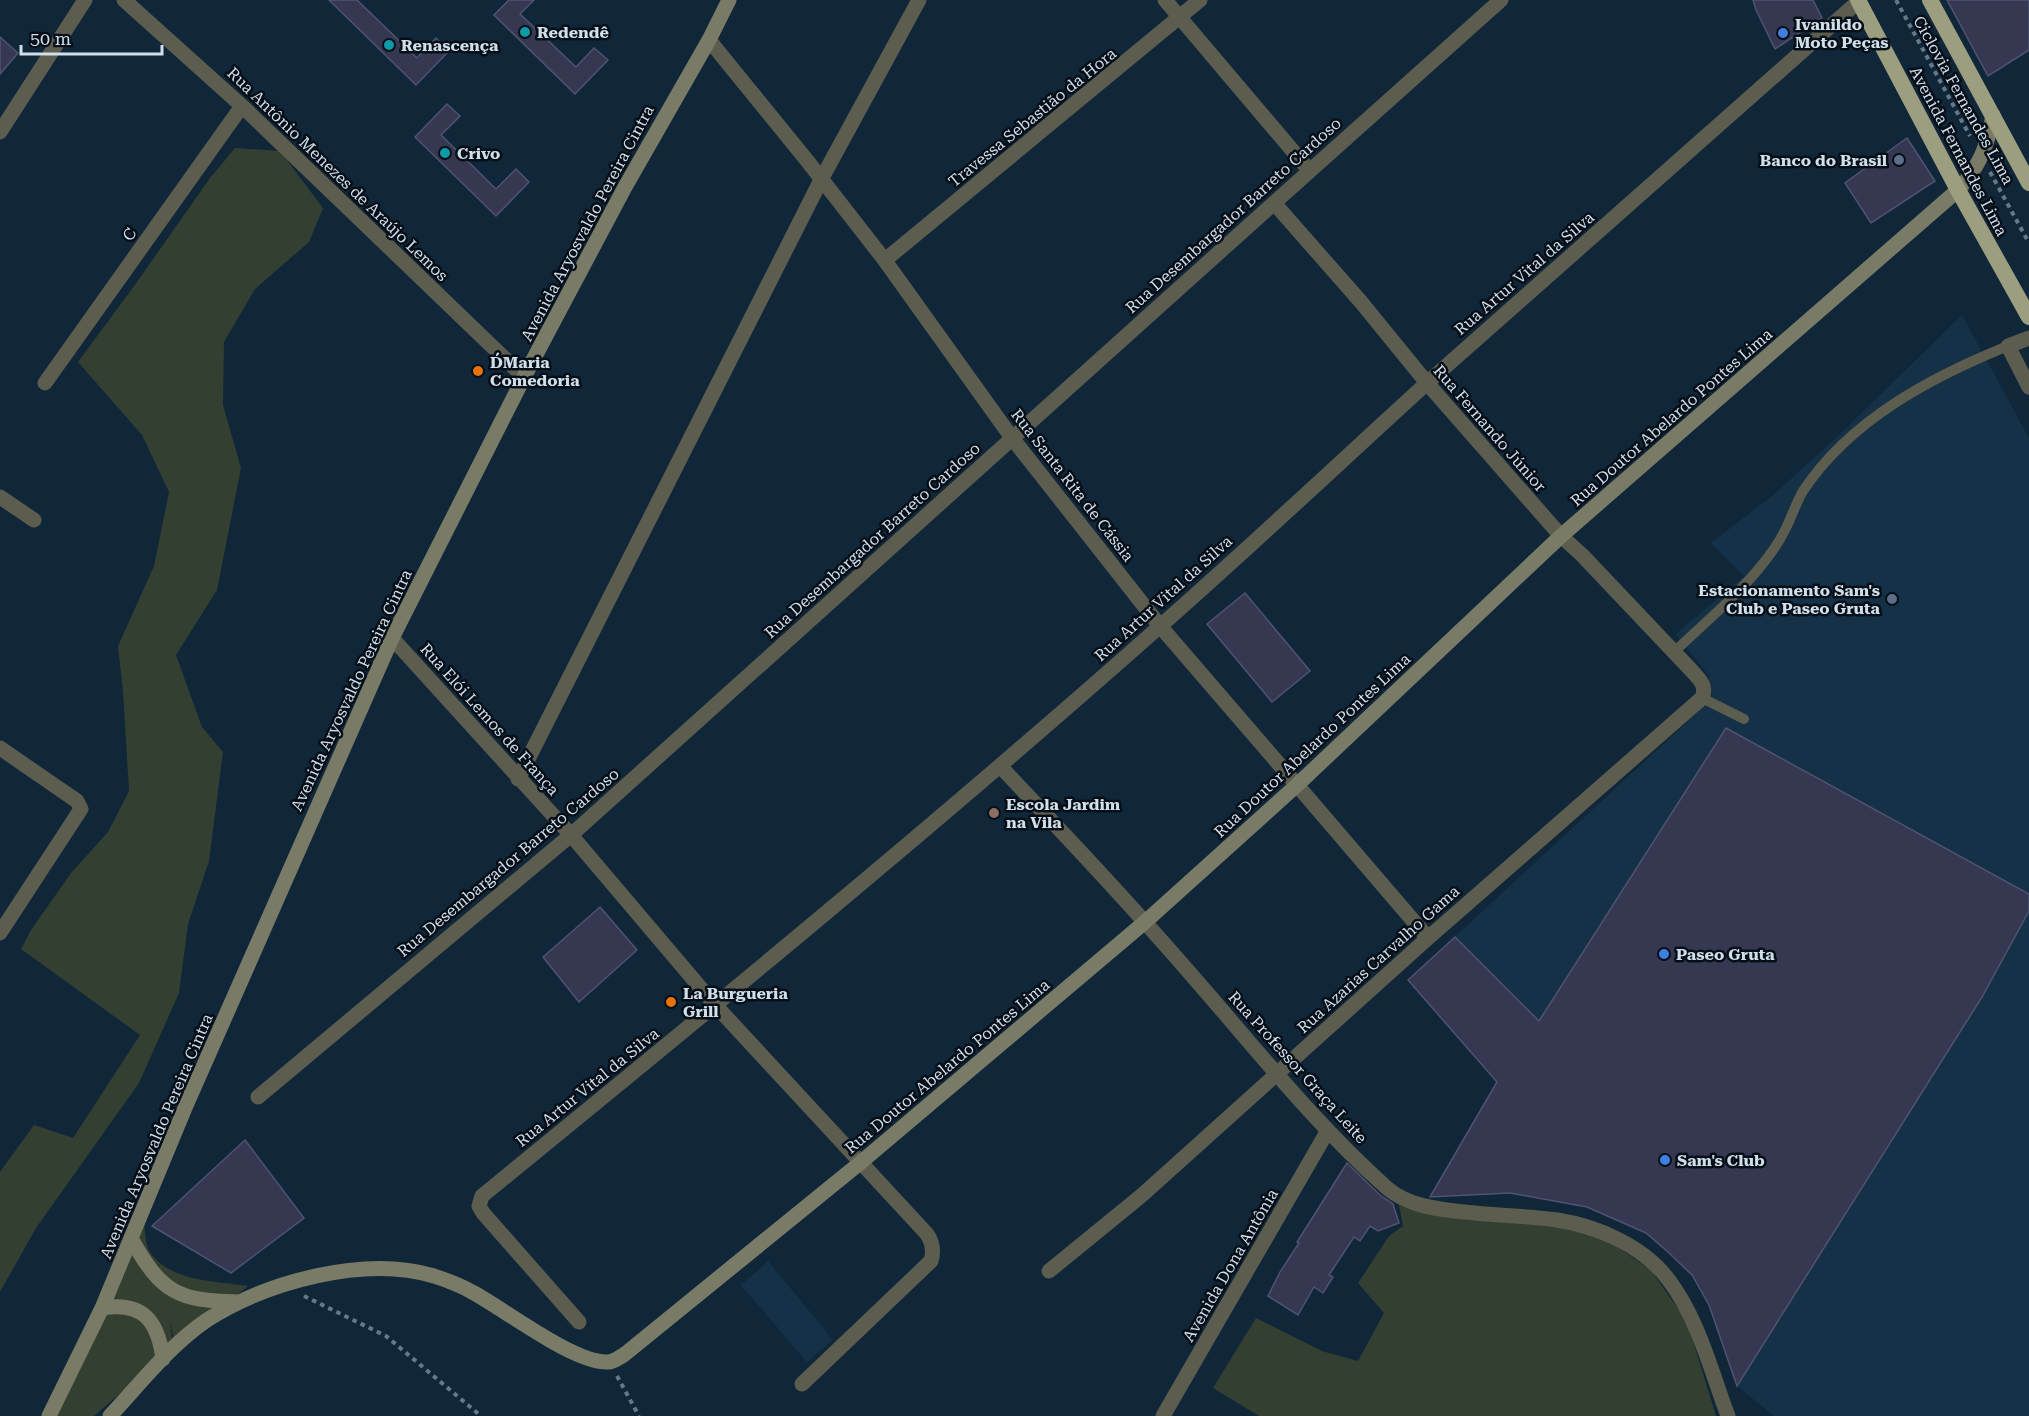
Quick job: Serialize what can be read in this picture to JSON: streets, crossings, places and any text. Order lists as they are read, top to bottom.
{
  "streets": {
    "highway": ["Avenida Fernandes Lima"],
    "main road": ["Avenida Aryosvaldo Pereira Cintra", "Rua Doutor Abelardo Pontes Lima"],
    "street": [
      "Travessa Sebastião da Hora",
      "Rua Antônio Menezes de Araújo Lemos",
      "Rua Desembargador Barreto Cardoso",
      "C",
      "Rua Artur Vital da Silva",
      "Rua Fernando Júnior",
      "Rua Santa Rita de Cássia",
      "Rua Elói Lemos de França",
      "Rua Azarias Carvalho Gama",
      "Rua Professor Graça Leite",
      "Avenida Dona Antônia"
    ],
    "path": ["Ciclovia Fernandes Lima"]
  },
  "crossings": [
    ["Ciclovia Fernandes Lima", "Rua Doutor Abelardo Pontes Lima"],
    ["Travessa Sebastião da Hora", "Rua Santa Rita de Cássia"],
    ["Avenida Fernandes Lima", "Rua Artur Vital da Silva"],
    ["Avenida Fernandes Lima", "Rua Doutor Abelardo Pontes Lima"],
    ["Rua Antônio Menezes de Araújo Lemos", "Avenida Aryosvaldo Pereira Cintra"],
    ["Rua Antônio Menezes de Araújo Lemos", "C"],
    ["Rua Desembargador Barreto Cardoso", "Rua Fernando Júnior"],
    ["Rua Desembargador Barreto Cardoso", "Rua Santa Rita de Cássia"],
    ["Rua Desembargador Barreto Cardoso", "Rua Elói Lemos de França"],
    ["Avenida Aryosvaldo Pereira Cintra", "Rua Santa Rita de Cássia"],
    ["Avenida Aryosvaldo Pereira Cintra", "Rua Elói Lemos de França"],
    ["Rua Artur Vital da Silva", "Rua Fernando Júnior"],
    ["Rua Artur Vital da Silva", "Rua Santa Rita de Cássia"],
    ["Rua Artur Vital da Silva", "Rua Elói Lemos de França"],
    ["Rua Artur Vital da Silva", "Rua Professor Graça Leite"],
    ["Rua Doutor Abelardo Pontes Lima", "Rua Fernando Júnior"],
    ["Rua Doutor Abelardo Pontes Lima", "Rua Santa Rita de Cássia"],
    ["Rua Doutor Abelardo Pontes Lima", "Rua Elói Lemos de França"],
    ["Rua Doutor Abelardo Pontes Lima", "Rua Professor Graça Leite"],
    ["Rua Fernando Júnior", "Rua Azarias Carvalho Gama"],
    ["Rua Santa Rita de Cássia", "Rua Azarias Carvalho Gama"],
    ["Rua Azarias Carvalho Gama", "Rua Professor Graça Leite"],
    ["Rua Professor Graça Leite", "Avenida Dona Antônia"]
  ],
  "places": [
    "Redendê",
    "Ivanildo Moto Peças",
    "Renascença",
    "Crivo",
    "Banco do Brasil",
    "D´Maria Comedoria",
    "Estacionamento Sam's Club e Paseo Gruta",
    "Escola Jardim na Vila",
    "Paseo Gruta",
    "La Burgueria Grill",
    "Sam's Club"
  ],
  "scale_bar": "50 m"
}
